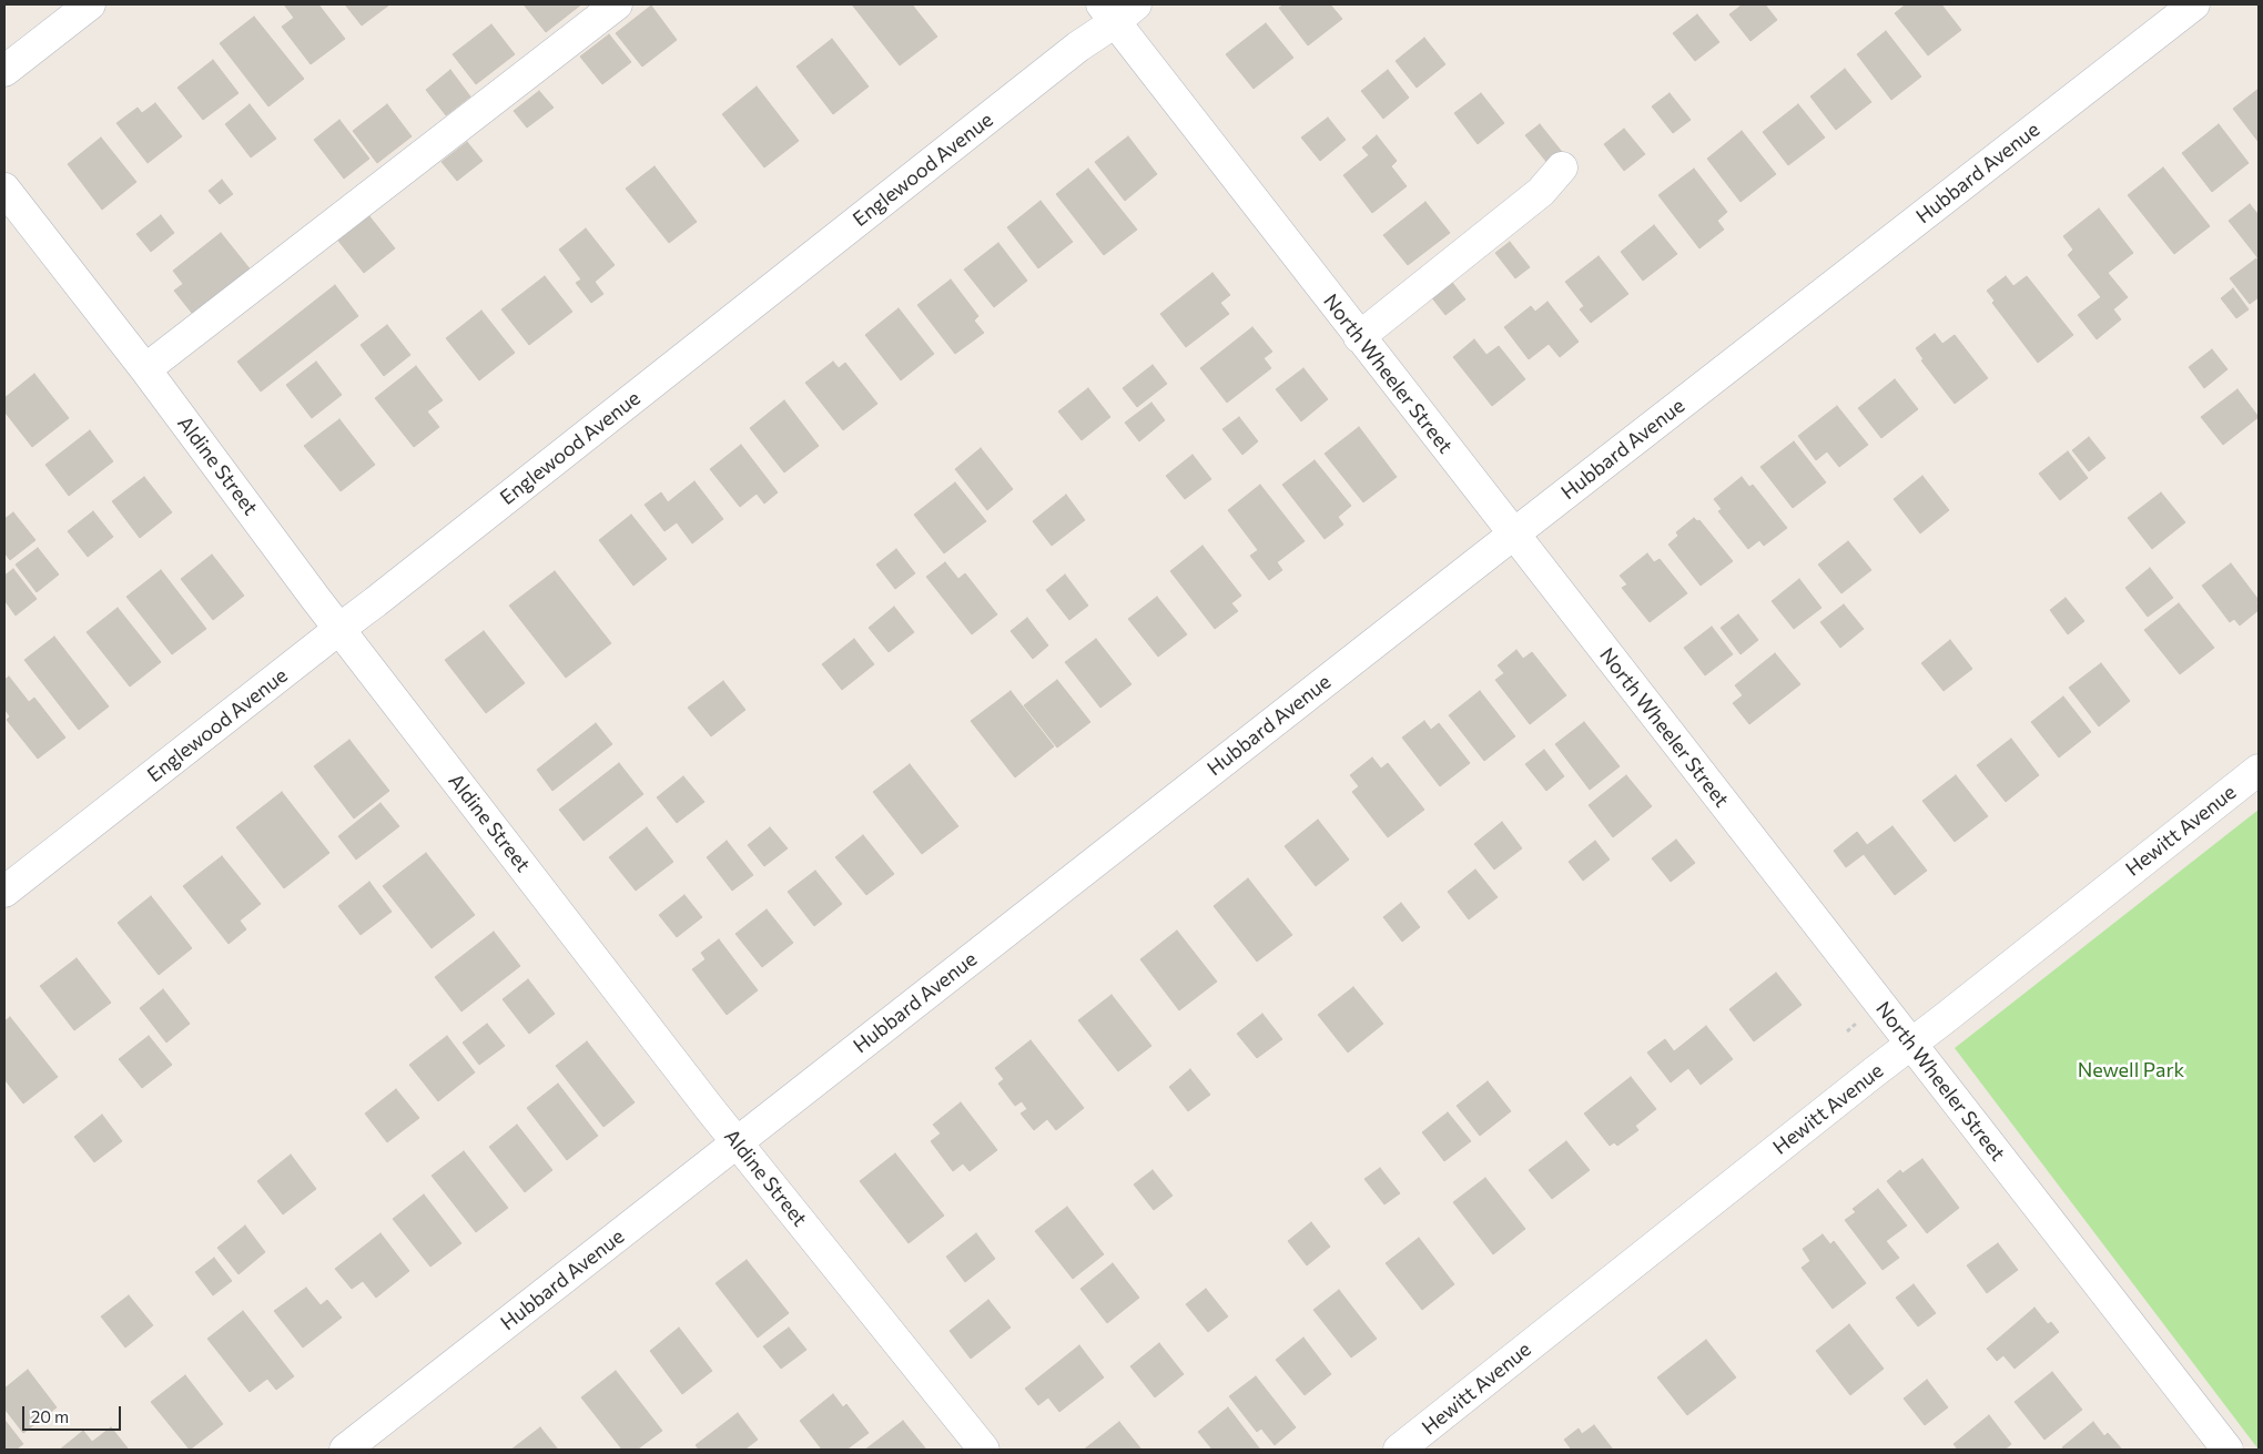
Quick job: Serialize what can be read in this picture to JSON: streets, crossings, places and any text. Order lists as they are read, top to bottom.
{
  "streets": {
    "street": [
      "Englewood Avenue",
      "Hubbard Avenue",
      "North Wheeler Street",
      "Aldine Street",
      "Hewitt Avenue"
    ]
  },
  "crossings": [
    ["Englewood Avenue", "North Wheeler Street"],
    ["Englewood Avenue", "Aldine Street"],
    ["Hubbard Avenue", "North Wheeler Street"],
    ["Hubbard Avenue", "Aldine Street"],
    ["North Wheeler Street", "Hewitt Avenue"]
  ],
  "parks": ["Newell Park"],
  "scale_bar": "20 m"
}
